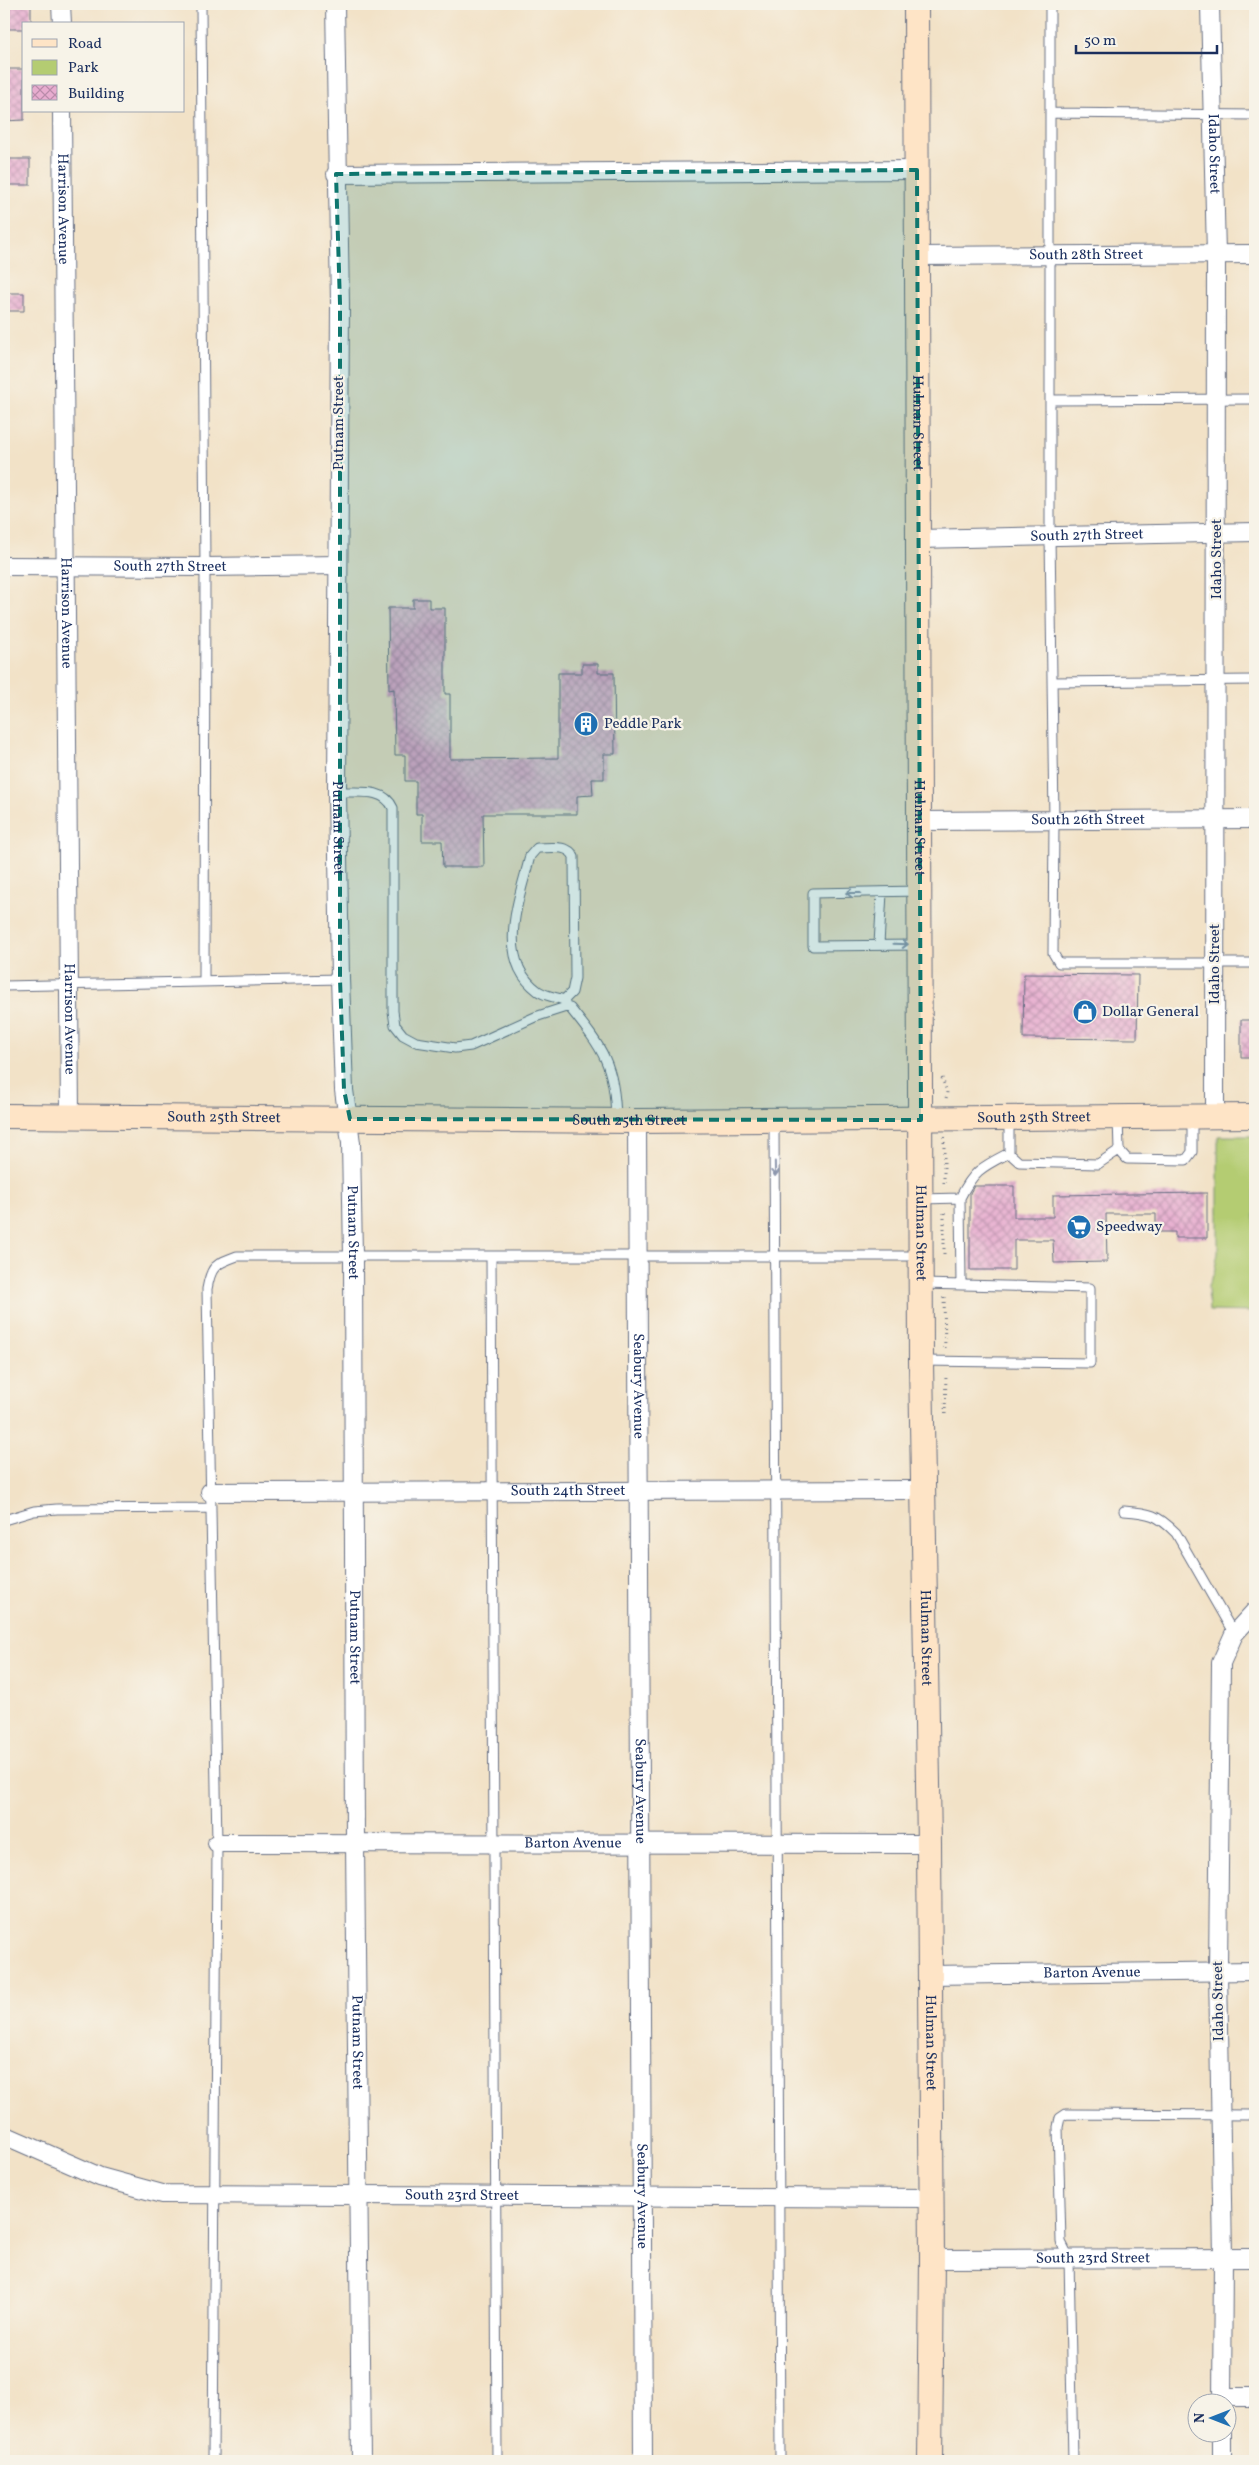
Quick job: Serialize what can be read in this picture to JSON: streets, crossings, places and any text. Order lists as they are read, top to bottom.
{
  "streets": {
    "street": [
      "Idaho Street",
      "Harrison Avenue",
      "South 28th Street",
      "Putnam Street",
      "Hulman Street",
      "South 27th Street",
      "South 26th Street",
      "South 25th Street",
      "Seabury Avenue",
      "South 24th Street",
      "Barton Avenue",
      "South 23rd Street"
    ]
  },
  "crossings": [
    ["Idaho Street", "South 28th Street"],
    ["Idaho Street", "South 27th Street"],
    ["Idaho Street", "South 26th Street"],
    ["Idaho Street", "South 25th Street"],
    ["Idaho Street", "Barton Avenue"],
    ["Idaho Street", "South 23rd Street"],
    ["Harrison Avenue", "South 27th Street"],
    ["Harrison Avenue", "South 25th Street"],
    ["South 28th Street", "Hulman Street"],
    ["Putnam Street", "South 27th Street"],
    ["Putnam Street", "South 25th Street"],
    ["Putnam Street", "South 24th Street"],
    ["Putnam Street", "Barton Avenue"],
    ["Putnam Street", "South 23rd Street"],
    ["Hulman Street", "South 27th Street"],
    ["Hulman Street", "South 26th Street"],
    ["Hulman Street", "South 25th Street"],
    ["Hulman Street", "South 24th Street"],
    ["Hulman Street", "Barton Avenue"],
    ["Hulman Street", "South 23rd Street"],
    ["South 25th Street", "Seabury Avenue"],
    ["Seabury Avenue", "South 24th Street"],
    ["Seabury Avenue", "Barton Avenue"],
    ["Seabury Avenue", "South 23rd Street"]
  ],
  "places": {
    "building": ["Peddle Park"],
    "shop": ["Dollar General"],
    "supermarket": ["Speedway"]
  },
  "legend": ["Road", "Park", "Building"],
  "scale_bar": "50 m",
  "north": "left"
}
